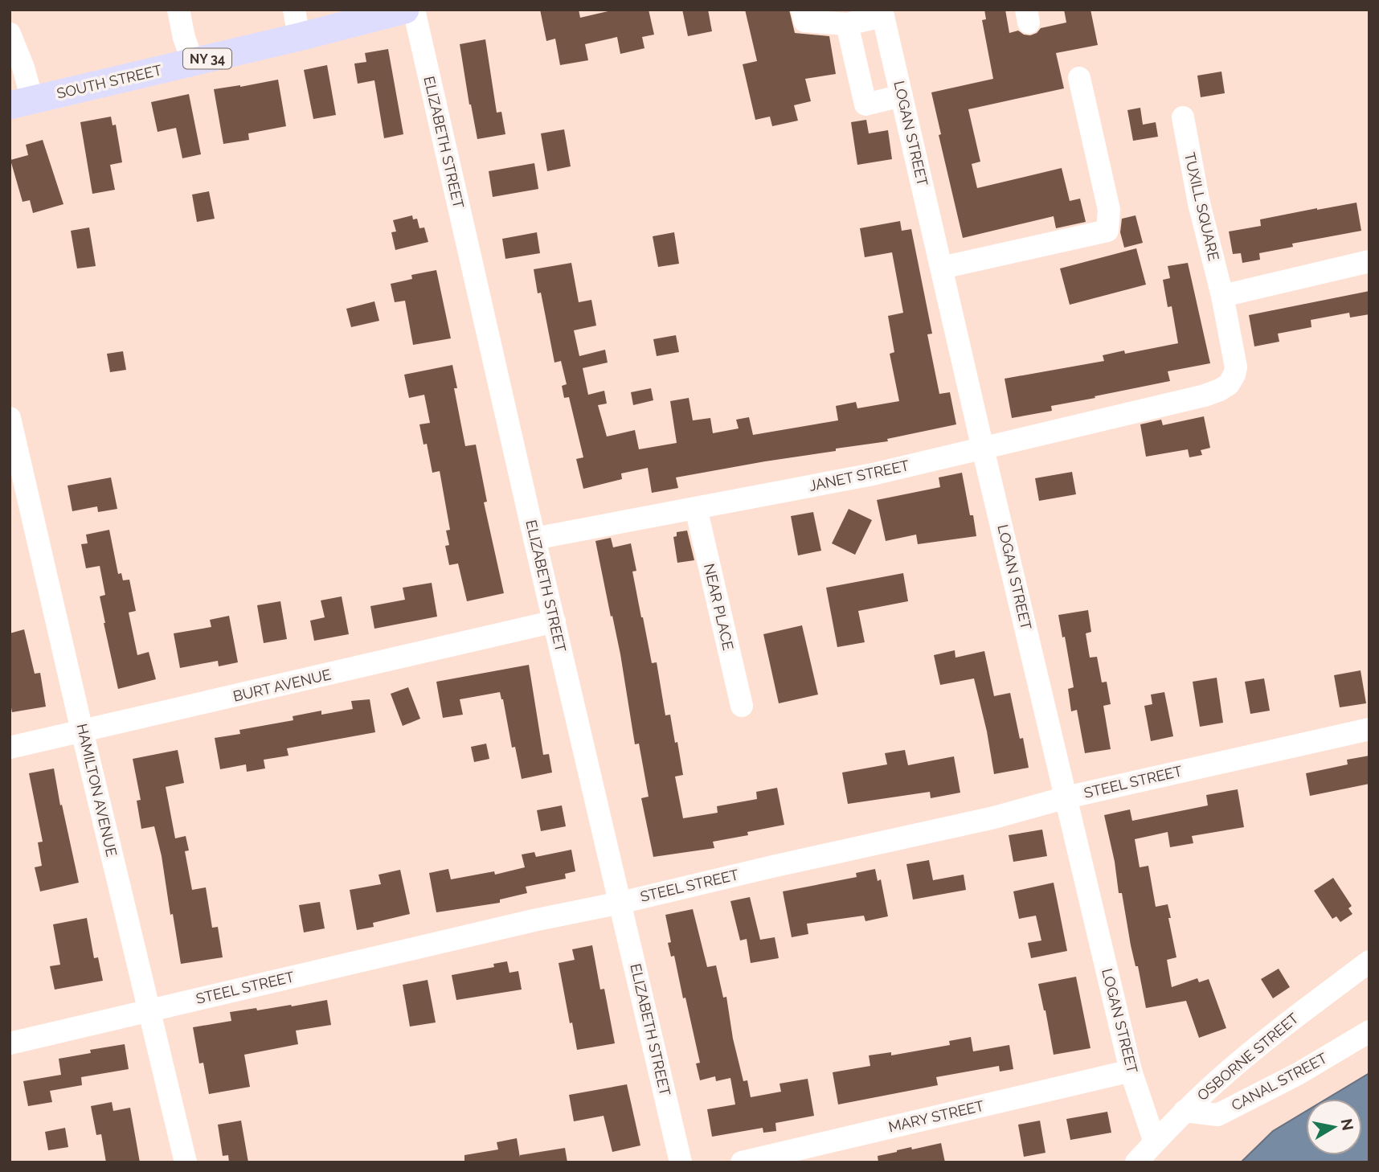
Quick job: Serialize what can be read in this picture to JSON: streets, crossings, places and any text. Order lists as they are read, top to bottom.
{
  "streets": {
    "main road": ["NY 34", "SOUTH STREET"],
    "street": [
      "LOGAN STREET",
      "ELIZABETH STREET",
      "TUXILL SQUARE",
      "JANET STREET",
      "NEAR PLACE",
      "BURT AVENUE",
      "STEEL STREET",
      "HAMILTON AVENUE",
      "OSBORNE STREET",
      "CANAL STREET",
      "MARY STREET"
    ]
  },
  "crossings": [
    ["LOGAN STREET", "JANET STREET"],
    ["LOGAN STREET", "STEEL STREET"],
    ["LOGAN STREET", "OSBORNE STREET"],
    ["LOGAN STREET", "MARY STREET"],
    ["ELIZABETH STREET", "JANET STREET"],
    ["ELIZABETH STREET", "BURT AVENUE"],
    ["ELIZABETH STREET", "STEEL STREET"],
    ["TUXILL SQUARE", "JANET STREET"],
    ["JANET STREET", "NEAR PLACE"],
    ["BURT AVENUE", "HAMILTON AVENUE"],
    ["STEEL STREET", "HAMILTON AVENUE"],
    ["OSBORNE STREET", "CANAL STREET"]
  ],
  "north": "right"
}
